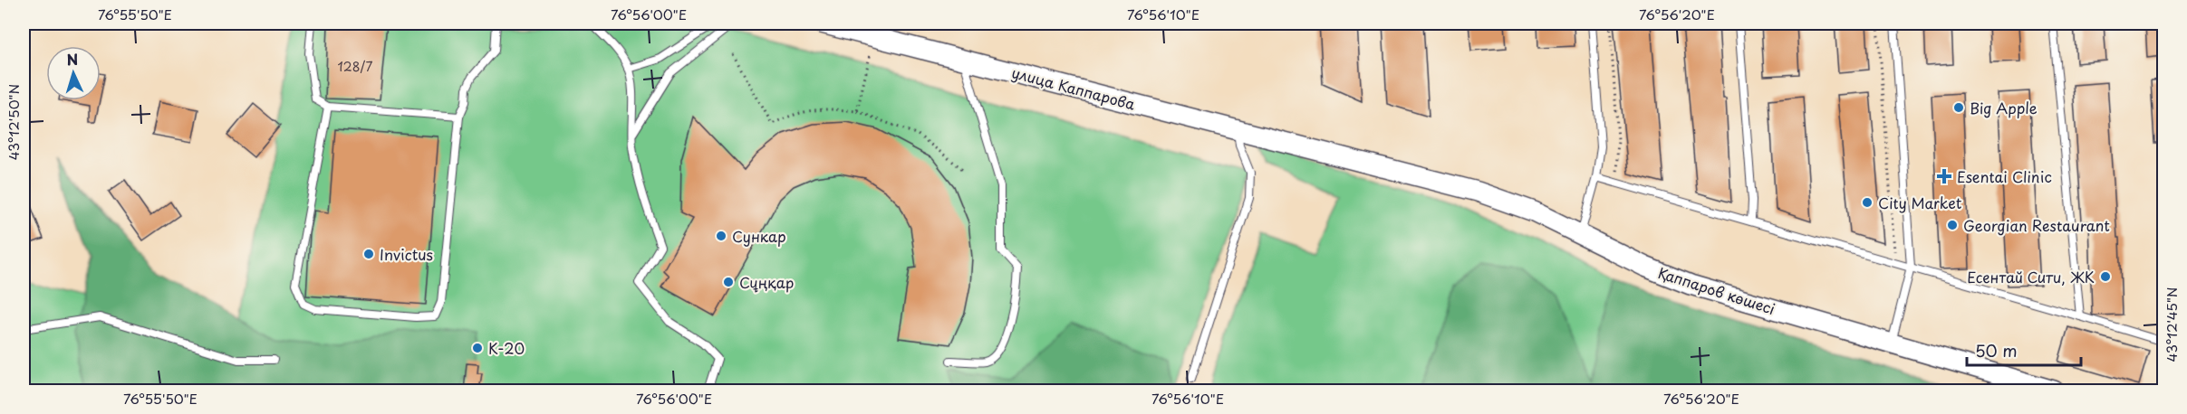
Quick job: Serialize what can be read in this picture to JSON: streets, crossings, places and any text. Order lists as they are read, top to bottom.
{
  "streets": {
    "street": ["улица Каппарова", "Қаппаров көшесі"]
  },
  "crossings": [
    ["улица Каппарова", "Қаппаров көшесі"]
  ],
  "places": {
    "other": [
      "Big Apple",
      "City Market",
      "Georgian Restaurant",
      "Сункар",
      "Invictus",
      "Есентай Сити, ЖК",
      "Сұңқар",
      "K-20"
    ],
    "health": ["Esentai Clinic"]
  },
  "house_numbers": ["128/7"],
  "scale_bar": "50 m",
  "north": "top",
  "coordinates": [
    "76°55'50\"E",
    "76°56'00\"E",
    "76°56'10\"E",
    "76°56'20\"E",
    "43°12'50\"N",
    "43°12'45\"N"
  ]
}
